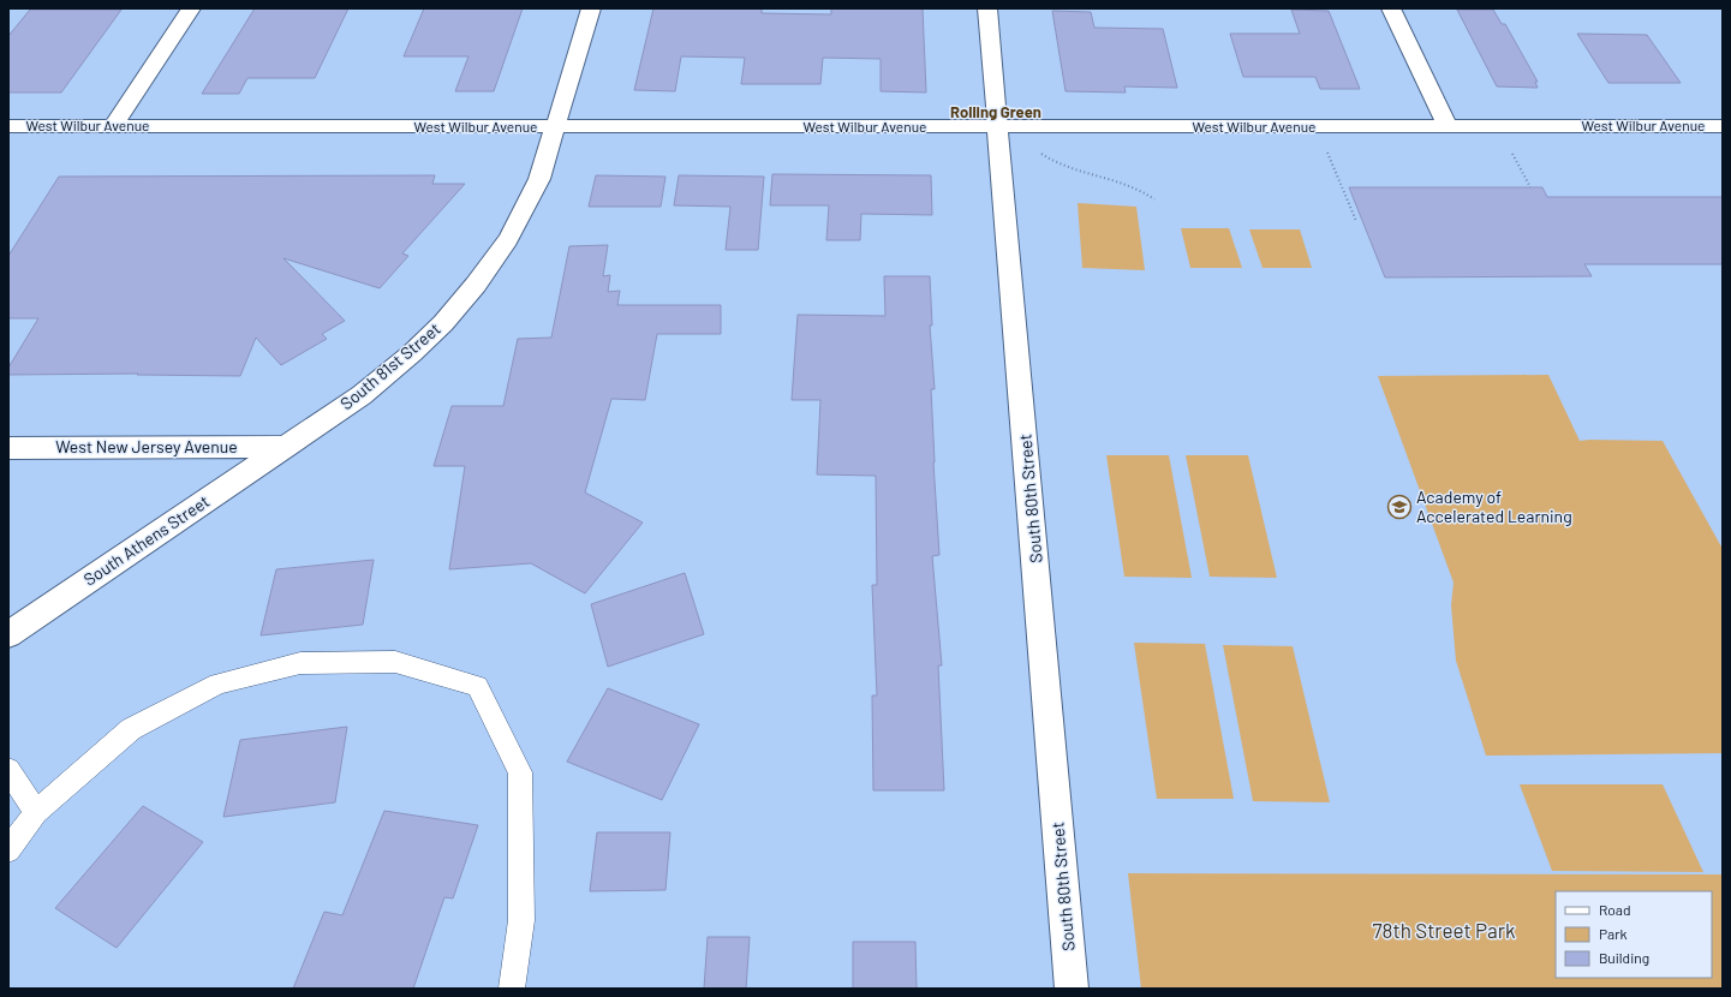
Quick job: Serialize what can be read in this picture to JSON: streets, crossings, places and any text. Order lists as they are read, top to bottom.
{
  "streets": {
    "street": [
      "West Wilbur Avenue",
      "South 81st Street",
      "West New Jersey Avenue",
      "South 80th Street",
      "South Athens Street"
    ]
  },
  "crossings": [
    ["West Wilbur Avenue", "South 81st Street"],
    ["West Wilbur Avenue", "South 80th Street"],
    ["South 81st Street", "West New Jersey Avenue"],
    ["South 81st Street", "South Athens Street"],
    ["West New Jersey Avenue", "South Athens Street"]
  ],
  "districts": ["Rolling Green"],
  "parks": ["78th Street Park"],
  "places": {
    "school or university": ["Academy of Accelerated Learning"]
  },
  "legend": ["Road", "Park", "Building"]
}
